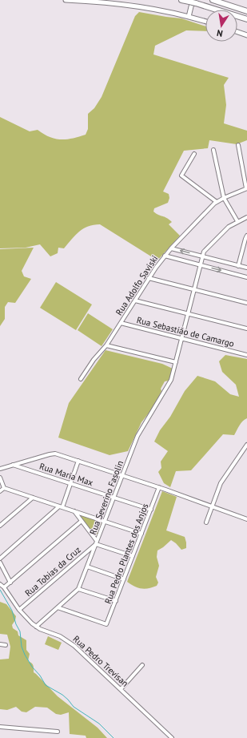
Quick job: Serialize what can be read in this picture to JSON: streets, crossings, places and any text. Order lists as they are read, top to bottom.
{
  "streets": {
    "street": [
      "Rua Adolfo Saviski",
      "Rua Sebastião de Camargo",
      "Rua Maria Max",
      "Rua Severino Fasolin",
      "Rua Pedro Plantes dos Anjos",
      "Rua Tobias da Cruz",
      "Rua Pedro Trevisan"
    ]
  },
  "crossings": [
    ["Rua Adolfo Saviski", "Rua Sebastião de Camargo"],
    ["Rua Sebastião de Camargo", "Rua Severino Fasolin"],
    ["Rua Maria Max", "Rua Severino Fasolin"],
    ["Rua Maria Max", "Rua Pedro Plantes dos Anjos"],
    ["Rua Severino Fasolin", "Rua Pedro Plantes dos Anjos"],
    ["Rua Severino Fasolin", "Rua Tobias da Cruz"],
    ["Rua Severino Fasolin", "Rua Pedro Trevisan"],
    ["Rua Tobias da Cruz", "Rua Pedro Trevisan"]
  ],
  "north": "bottom"
}
